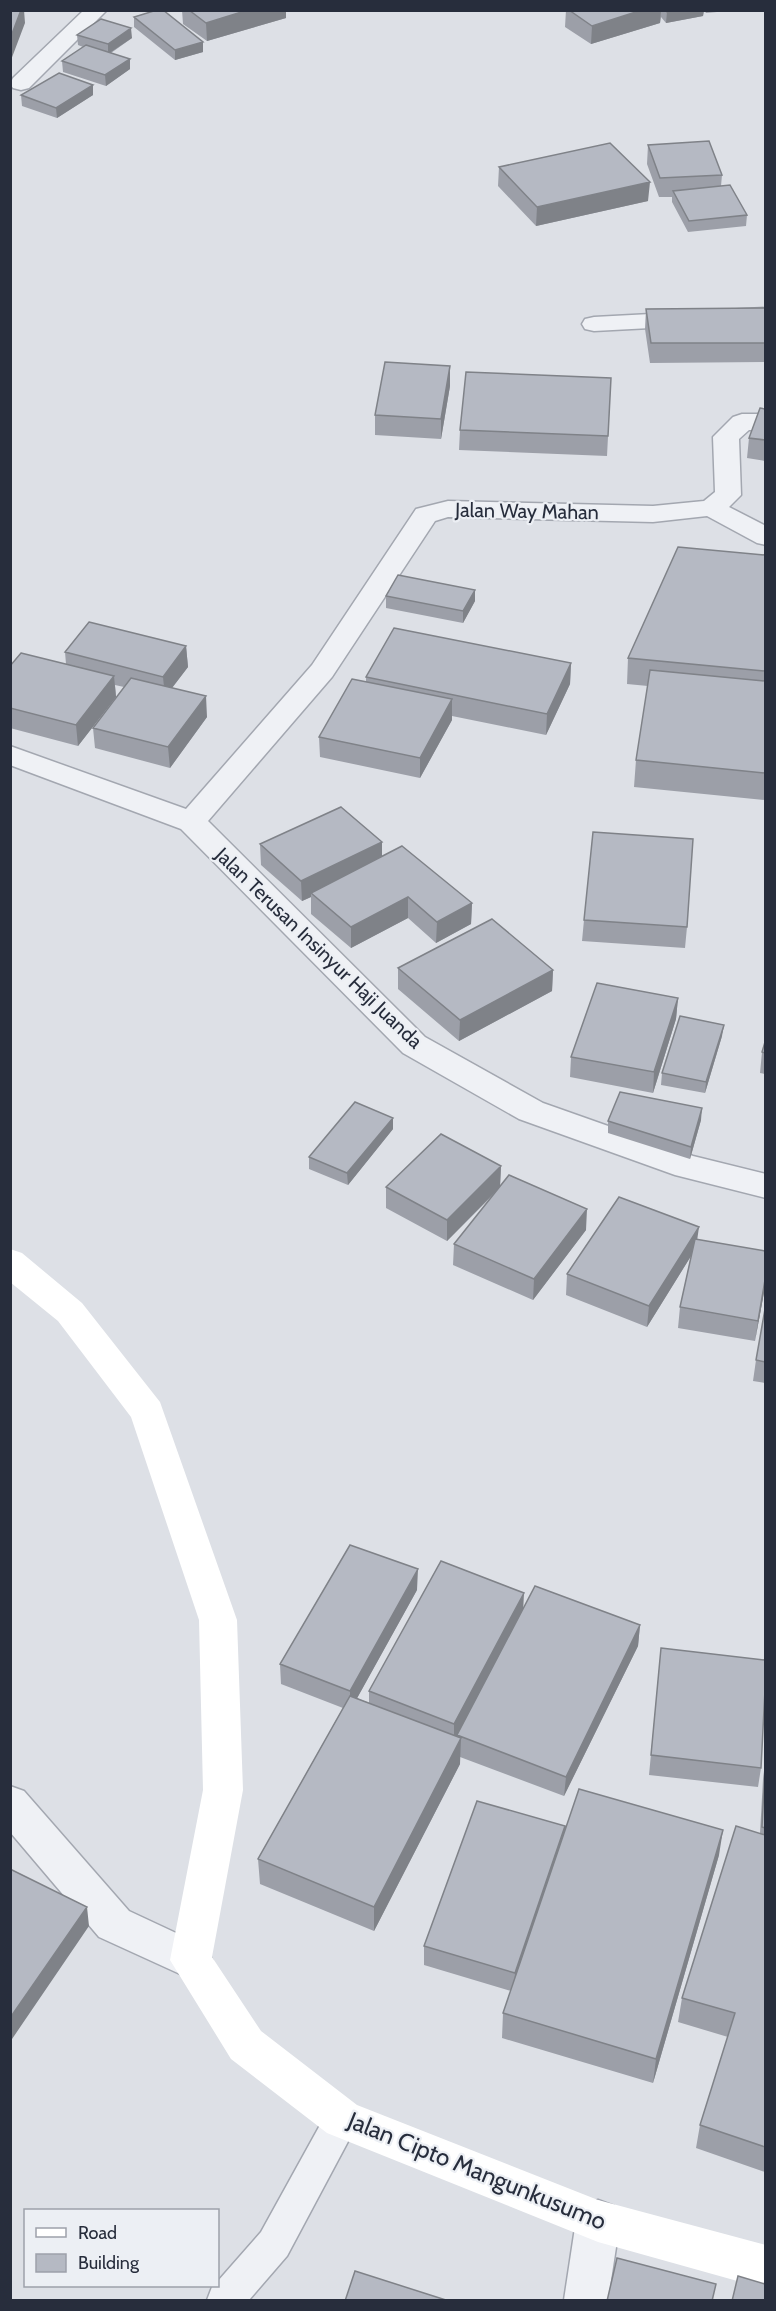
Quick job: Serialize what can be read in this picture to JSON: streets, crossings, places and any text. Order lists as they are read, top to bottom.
{
  "streets": {
    "street": ["Jalan Way Mahan", "Jalan Terusan Insinyur Haji Juanda", "Jalan Cipto Mangunkusumo"]
  },
  "crossings": [
    ["Jalan Way Mahan", "Jalan Terusan Insinyur Haji Juanda"]
  ],
  "legend": ["Road", "Building"]
}
